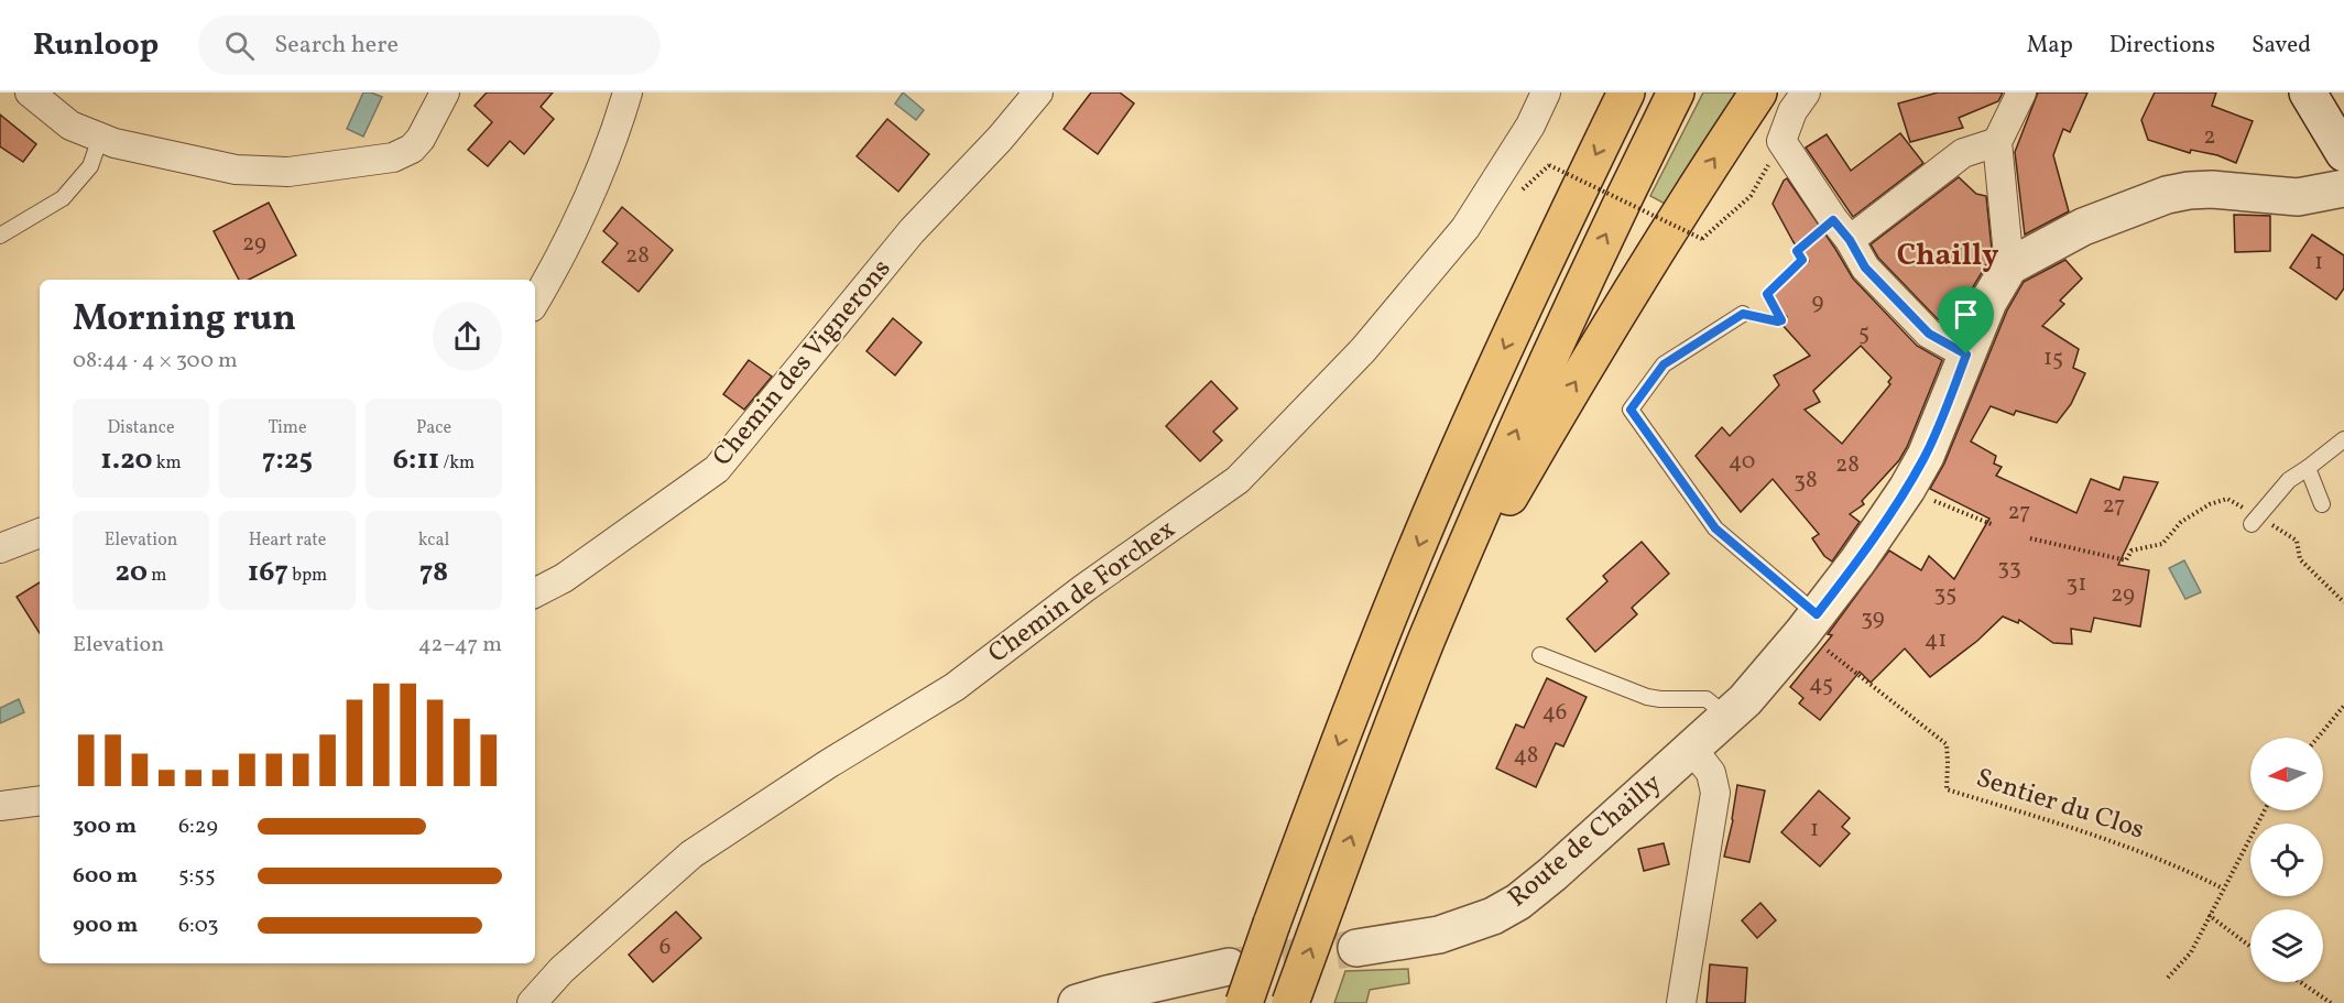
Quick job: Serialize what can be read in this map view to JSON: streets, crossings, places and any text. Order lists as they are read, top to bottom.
{
  "streets": {
    "street": ["Chemin des Vignerons", "Chemin de Forchex", "Route de Chailly"],
    "path": ["Sentier du Clos"]
  },
  "crossings": [
    ["Sentier du Clos", "Route de Chailly"]
  ],
  "districts": ["Chailly"],
  "house_numbers": [
    "2",
    "29",
    "28",
    "1",
    "9",
    "5",
    "15",
    "40",
    "28",
    "38",
    "27",
    "27",
    "33",
    "31",
    "35",
    "29",
    "39",
    "41",
    "45",
    "46",
    "48",
    "1",
    "6"
  ],
  "north": "left",
  "page": {
    "header": "Runloop",
    "search": "Search here",
    "nav": ["Map", "Directions", "Saved"],
    "heading": ["Morning run", "08:44 · 4 × 300 m"],
    "stats": [
      ["Distance", "1.20 km"],
      ["Time", "7:25"],
      ["Pace", "6:11 /km"],
      ["Elevation", "20 m"],
      ["Heart rate", "167 bpm"],
      ["kcal", "78"]
    ],
    "chart": ["Elevation", "42–47 m"],
    "list": [
      {
        "name": "300 m",
        "note": "6:29"
      },
      {
        "name": "600 m",
        "note": "5:55"
      },
      {
        "name": "900 m",
        "note": "6:03"
      }
    ]
  }
}
